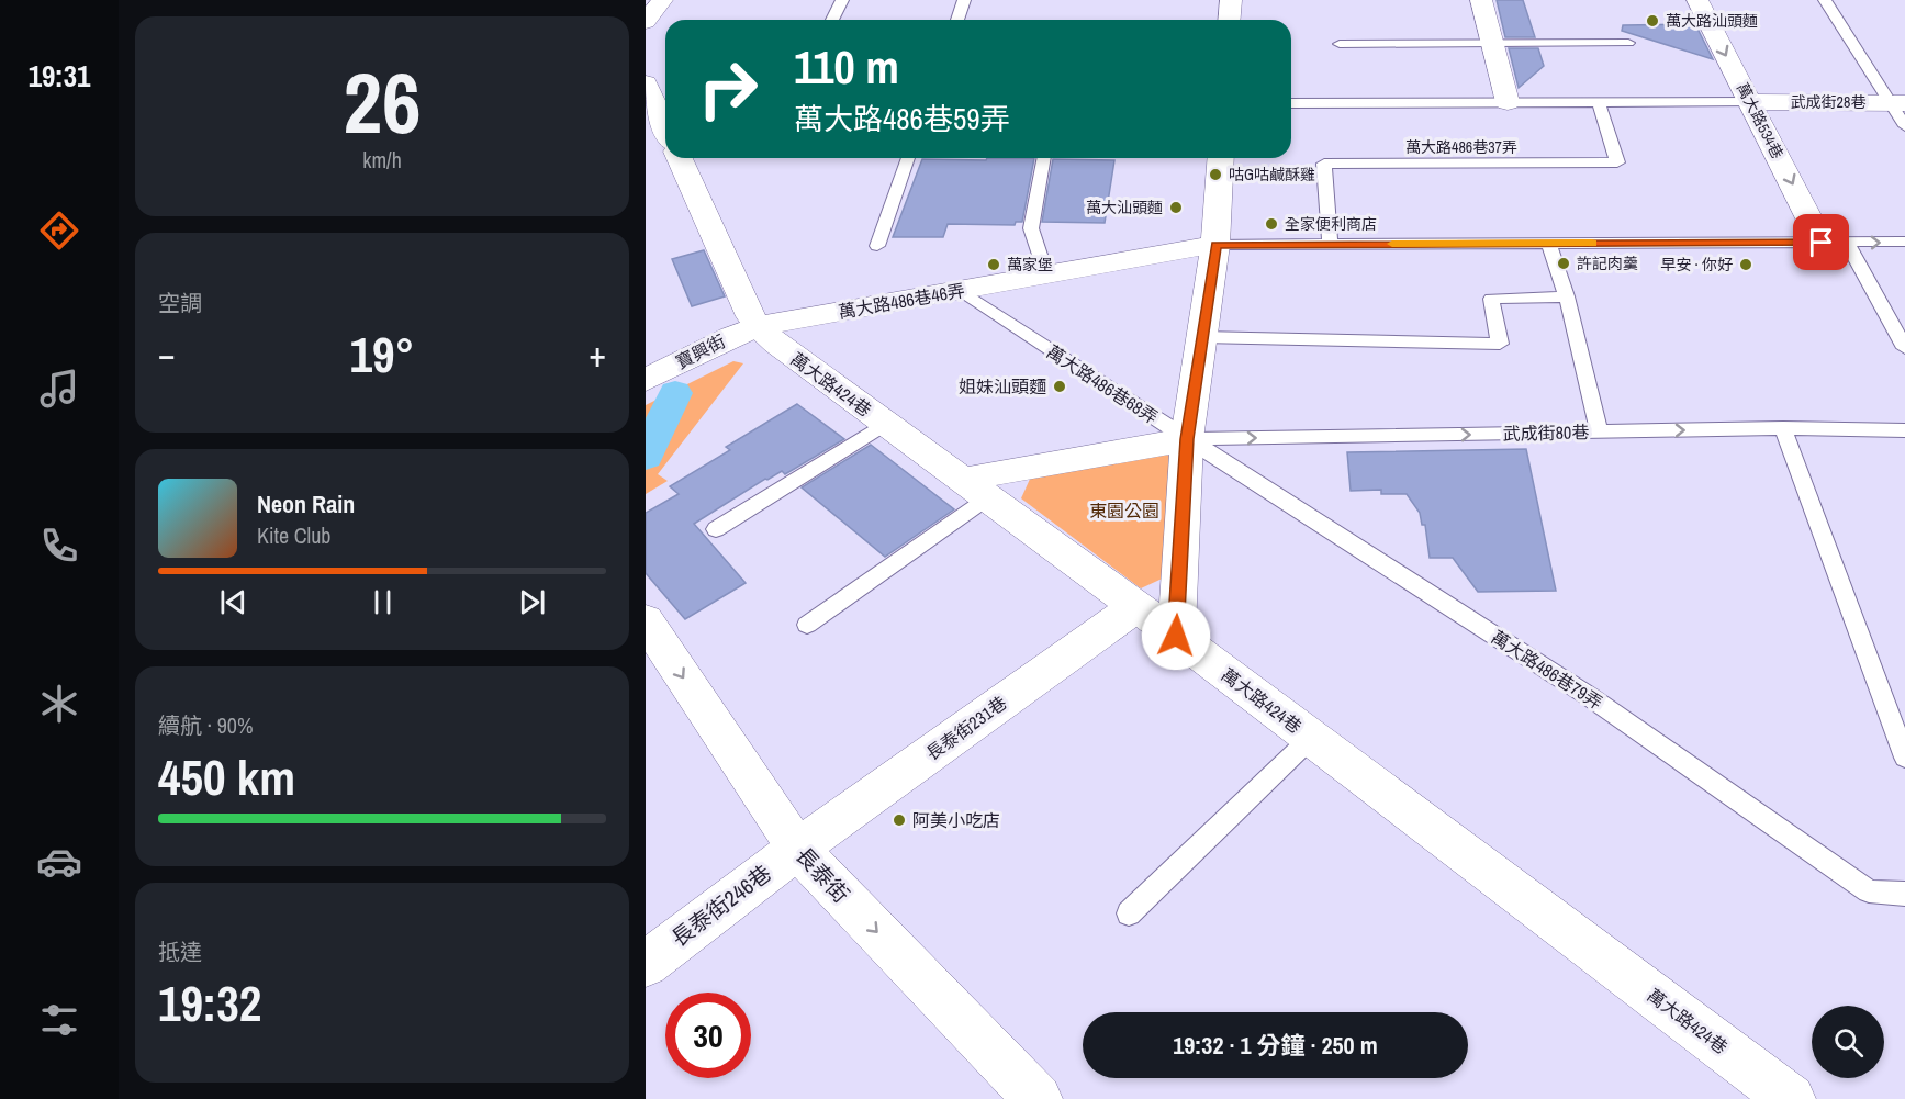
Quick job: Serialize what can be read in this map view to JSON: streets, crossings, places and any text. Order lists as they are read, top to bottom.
{
  "streets": {
    "street": [
      "武成街28巷",
      "萬大路534巷",
      "萬大路486巷46弄",
      "寶興街",
      "萬大路424巷",
      "萬大路486巷68弄",
      "長泰街231巷",
      "長泰街",
      "長泰街246巷"
    ],
    "lane": ["萬大路486巷37弄", "武成街80巷", "萬大路486巷79弄"]
  },
  "crossings": [
    ["武成街28巷", "萬大路534巷"],
    ["萬大路486巷46弄", "寶興街"],
    ["萬大路486巷46弄", "萬大路424巷"],
    ["萬大路486巷46弄", "萬大路486巷68弄"],
    ["寶興街", "萬大路424巷"],
    ["萬大路424巷", "萬大路486巷68弄"],
    ["萬大路424巷", "長泰街231巷"],
    ["萬大路486巷68弄", "武成街80巷"],
    ["萬大路486巷68弄", "萬大路486巷79弄"],
    ["武成街80巷", "萬大路486巷79弄"],
    ["長泰街231巷", "長泰街"],
    ["長泰街231巷", "長泰街246巷"],
    ["長泰街", "長泰街246巷"]
  ],
  "one_way": ["萬大路534巷", "武成街80巷", "長泰街"],
  "parks": ["東園公園"],
  "places": [
    "萬大路汕頭麵",
    "咕G咕鹹酥雞",
    "萬大汕頭麵",
    "全家便利商店",
    "許記肉羹",
    "萬家堡",
    "早安 · 你好",
    "姐妹汕頭麵",
    "阿美小吃店"
  ],
  "page": {
    "tabs": "19:31",
    "tile": [
      ["26", "km/h"],
      "空調",
      ["續航 · 90%", "450 km"],
      ["抵達", "19:32"]
    ],
    "turn": ["110 m", "萬大路486巷59弄"],
    "heat": ["−", "19°", "+"],
    "song": ["Neon Rain", "Kite Club"],
    "limit": "30",
    "trip": "19:32 · 1 分鐘 · 250 m"
  }
}
